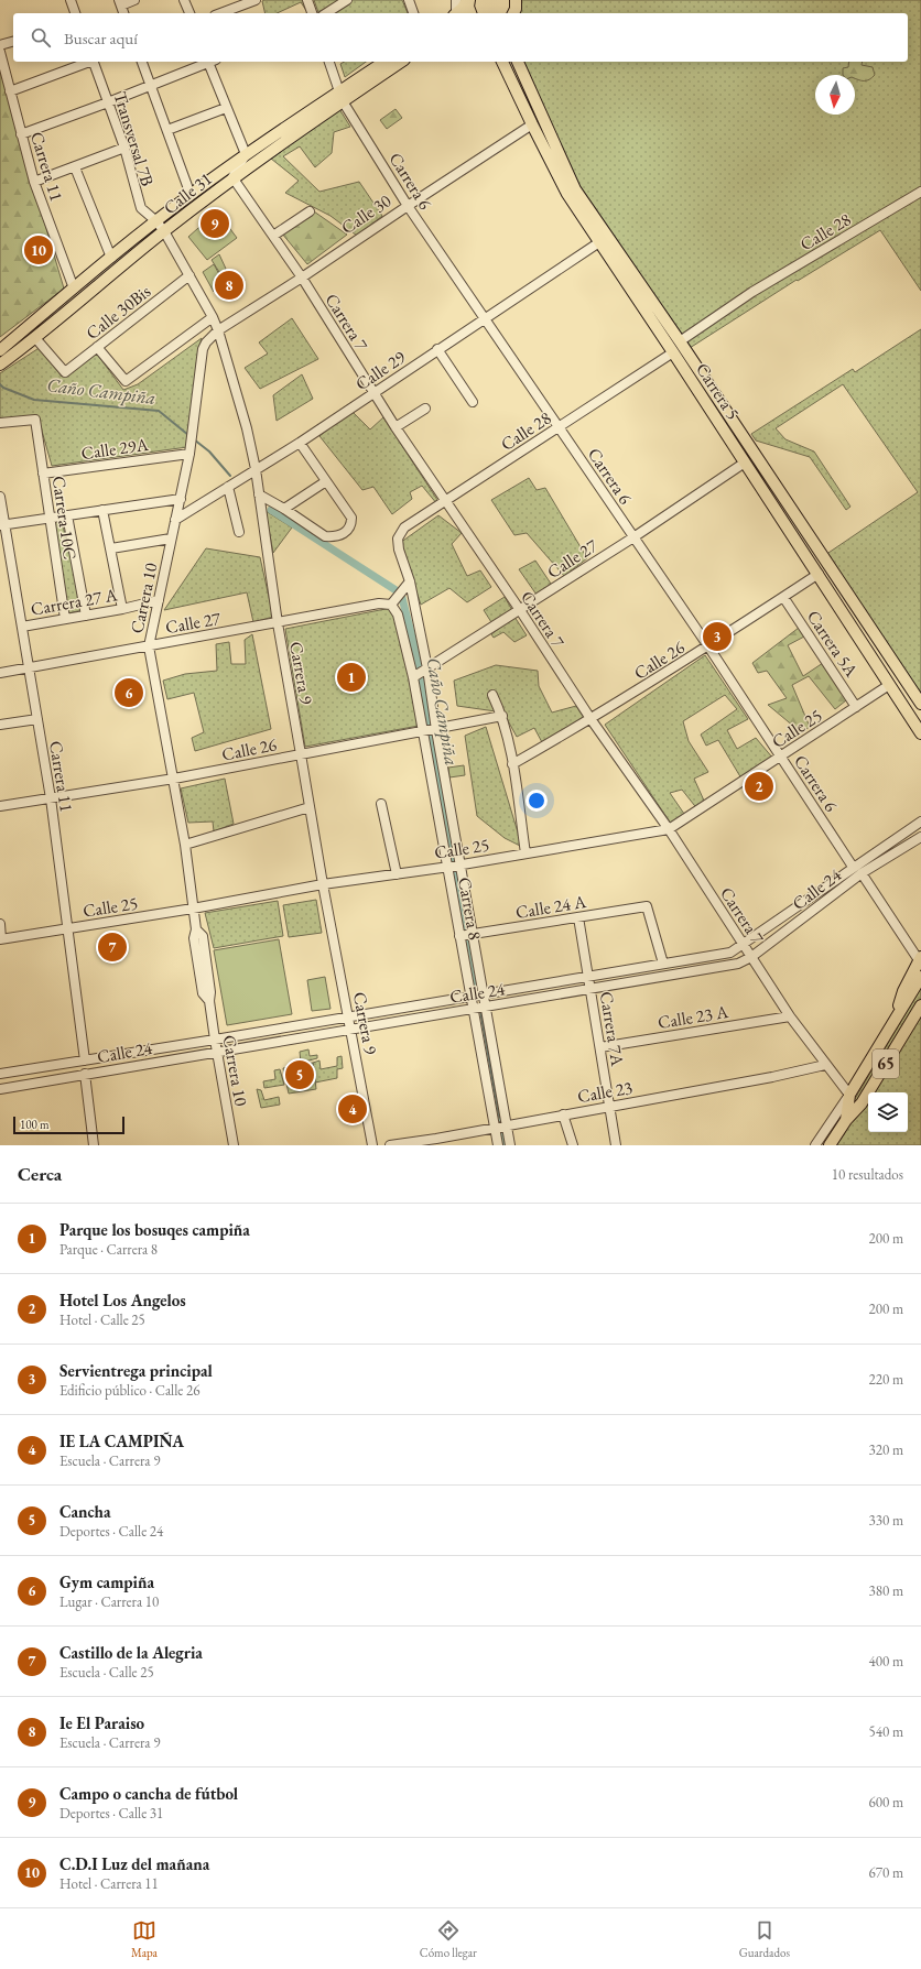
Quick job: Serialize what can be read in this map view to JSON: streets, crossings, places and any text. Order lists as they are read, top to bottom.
{
  "streets": {
    "main road": ["Calle 31", "Carrera 5", "65"],
    "street": [
      "Transversal 7B",
      "Carrera 11",
      "Carrera 6",
      "Calle 30",
      "Calle 28",
      "Calle 30Bis",
      "Carrera 7",
      "Calle 29",
      "Calle 29A",
      "Carrera 10C",
      "Calle 27",
      "Carrera 10",
      "Carrera 27 A",
      "Carrera 5A",
      "Calle 26",
      "Carrera 9",
      "Calle 25",
      "Calle 24",
      "Calle 24 A",
      "Carrera 8",
      "Calle 23 A",
      "Carrera 7A",
      "Calle 23"
    ]
  },
  "crossings": [
    ["Transversal 7B", "Calle 31"],
    ["Transversal 7B", "Carrera 9"],
    ["Carrera 11", "Calle 31"],
    ["Carrera 11", "Calle 27"],
    ["Carrera 11", "Carrera 27 A"],
    ["Carrera 11", "Calle 26"],
    ["Carrera 11", "Calle 25"],
    ["Carrera 11", "Calle 24"],
    ["Carrera 6", "Calle 31"],
    ["Carrera 6", "Calle 30"],
    ["Carrera 6", "Calle 28"],
    ["Carrera 6", "Calle 29"],
    ["Carrera 6", "Calle 27"],
    ["Carrera 6", "Calle 26"],
    ["Carrera 6", "Calle 25"],
    ["Carrera 6", "Calle 24"],
    ["Calle 31", "Calle 30Bis"],
    ["Calle 31", "Carrera 7"],
    ["Calle 31", "Carrera 9"],
    ["Calle 30", "Carrera 7"],
    ["Calle 30", "Carrera 5"],
    ["Calle 30", "Carrera 10"],
    ["Calle 30", "Carrera 9"],
    ["Calle 28", "Carrera 7"],
    ["Calle 28", "Carrera 5"],
    ["Calle 28", "Carrera 8"],
    ["Calle 30Bis", "Carrera 9"],
    ["Carrera 7", "Calle 29"],
    ["Carrera 7", "Calle 27"],
    ["Carrera 7", "Calle 26"],
    ["Carrera 7", "Calle 25"],
    ["Carrera 7", "Calle 24"],
    ["Carrera 7", "Calle 23 A"],
    ["Carrera 7", "65"],
    ["Carrera 7", "Calle 23"],
    ["Calle 29", "Carrera 5"],
    ["Calle 29", "Carrera 10"],
    ["Calle 29", "Carrera 9"],
    ["Carrera 5", "Calle 27"],
    ["Carrera 5", "Calle 26"],
    ["Carrera 5", "Calle 25"],
    ["Calle 29A", "Carrera 10C"],
    ["Calle 29A", "Carrera 10"],
    ["Carrera 10C", "Carrera 27 A"],
    ["Calle 27", "Carrera 10"],
    ["Calle 27", "Carrera 9"],
    ["Calle 27", "Carrera 8"],
    ["Carrera 10", "Carrera 27 A"],
    ["Carrera 10", "Calle 26"],
    ["Carrera 10", "Carrera 9"],
    ["Carrera 10", "Calle 25"],
    ["Carrera 10", "Calle 24"],
    ["Carrera 5A", "Calle 26"],
    ["Carrera 5A", "Calle 25"],
    ["Calle 26", "Carrera 9"],
    ["Calle 26", "Carrera 8"],
    ["Carrera 9", "Calle 25"],
    ["Carrera 9", "Calle 24"],
    ["Calle 25", "Carrera 8"],
    ["Calle 24", "Calle 24 A"],
    ["Calle 24", "Carrera 8"],
    ["Calle 24", "Carrera 7A"],
    ["Calle 24 A", "Carrera 8"],
    ["Calle 24 A", "Carrera 7A"],
    ["Carrera 8", "Calle 23"],
    ["Calle 23 A", "Carrera 7A"],
    ["Carrera 7A", "Calle 23"]
  ],
  "water": ["Caño Campiña"],
  "scale_bar": "100 m",
  "north": "bottom",
  "page": {
    "search": "Buscar aquí",
    "pins": [
      "9",
      "10",
      "8",
      "3",
      "1",
      "6",
      "2",
      "7",
      "5",
      "4"
    ],
    "scale": "100 m",
    "heading": ["Cerca", "10 resultados"],
    "list": [
      {
        "mark": "1",
        "name": "Parque los bosuqes campiña",
        "note": "Parque · Carrera 8",
        "value": "200 m"
      },
      {
        "mark": "2",
        "name": "Hotel Los Angelos",
        "note": "Hotel · Calle 25",
        "value": "200 m"
      },
      {
        "mark": "3",
        "name": "Servientrega principal",
        "note": "Edificio público · Calle 26",
        "value": "220 m"
      },
      {
        "mark": "4",
        "name": "IE LA CAMPIÑA",
        "note": "Escuela · Carrera 9",
        "value": "320 m"
      },
      {
        "mark": "5",
        "name": "Cancha",
        "note": "Deportes · Calle 24",
        "value": "330 m"
      },
      {
        "mark": "6",
        "name": "Gym campiña",
        "note": "Lugar · Carrera 10",
        "value": "380 m"
      },
      {
        "mark": "7",
        "name": "Castillo de la Alegria",
        "note": "Escuela · Calle 25",
        "value": "400 m"
      },
      {
        "mark": "8",
        "name": "Ie El Paraiso",
        "note": "Escuela · Carrera 9",
        "value": "540 m"
      },
      {
        "mark": "9",
        "name": "Campo o cancha de fútbol",
        "note": "Deportes · Calle 31",
        "value": "600 m"
      },
      {
        "mark": "10",
        "name": "C.D.I Luz del mañana",
        "note": "Hotel · Carrera 11",
        "value": "670 m"
      }
    ],
    "nav": ["Mapa", "Cómo llegar", "Guardados"]
  }
}
